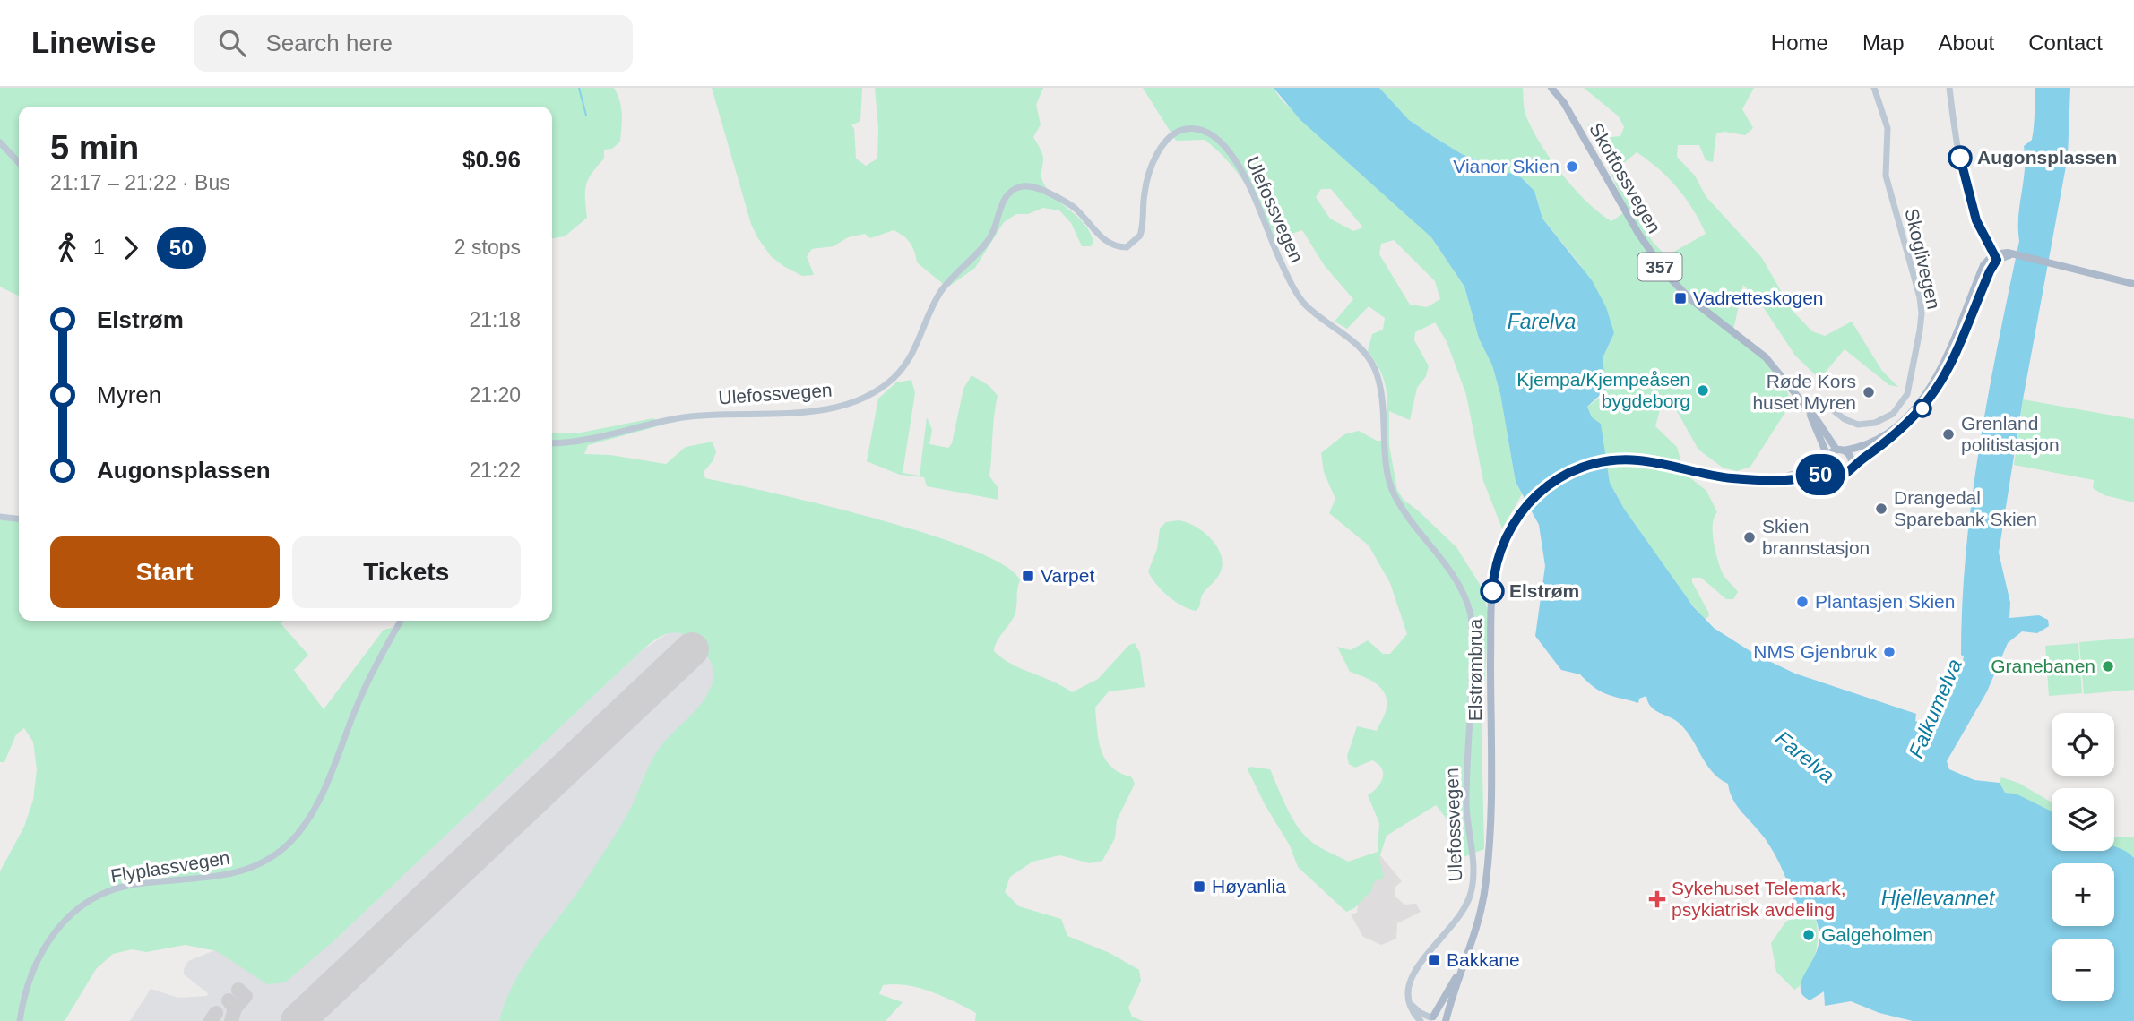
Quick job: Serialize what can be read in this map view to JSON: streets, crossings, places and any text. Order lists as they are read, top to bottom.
{
  "streets": {
    "main road": ["Skotfossvegen", "357", "Elstrømbrua"],
    "street": ["Ulefossvegen", "Skoglivegen", "Flyplassvegen"]
  },
  "crossings": [
    ["Skotfossvegen", "Skoglivegen"],
    ["Skotfossvegen", "357"],
    ["Skotfossvegen", "Elstrømbrua"],
    ["357", "Elstrømbrua"]
  ],
  "water": ["Farelva", "Falkumelva", "Hjellevannet"],
  "places": {
    "other": [
      "Augonsplassen",
      "Vianor Skien",
      "Kjempa/Kjempeåsen bygdeborg",
      "Røde Kors huset Myren",
      "Grenland politistasjon",
      "Drangedal Sparebank Skien",
      "Skien brannstasjon",
      "Elstrøm",
      "Plantasjen Skien",
      "NMS Gjenbruk",
      "Granebanen",
      "Galgeholmen"
    ],
    "transit": [
      "Vadretteskogen",
      "Varpet",
      "Høyanlia",
      "Bakkane"
    ],
    "health": ["Sykehuset Telemark, psykiatrisk avdeling"]
  },
  "lines": ["bus line 50"],
  "page": {
    "header": "Linewise",
    "search": "Search here",
    "nav": [
      "Home",
      "Map",
      "About",
      "Contact"
    ],
    "on_map": "50",
    "heading": ["5 min", "21:17 – 21:22 · Bus", "$0.96"],
    "legs": ["1", "50", "2 stops"],
    "list": [
      {
        "name": "Elstrøm",
        "value": "21:18"
      },
      {
        "name": "Myren",
        "value": "21:20"
      },
      {
        "name": "Augonsplassen",
        "value": "21:22"
      }
    ],
    "buttons": ["Start", "Tickets"],
    "map_buttons": ["+", "−"]
  }
}
